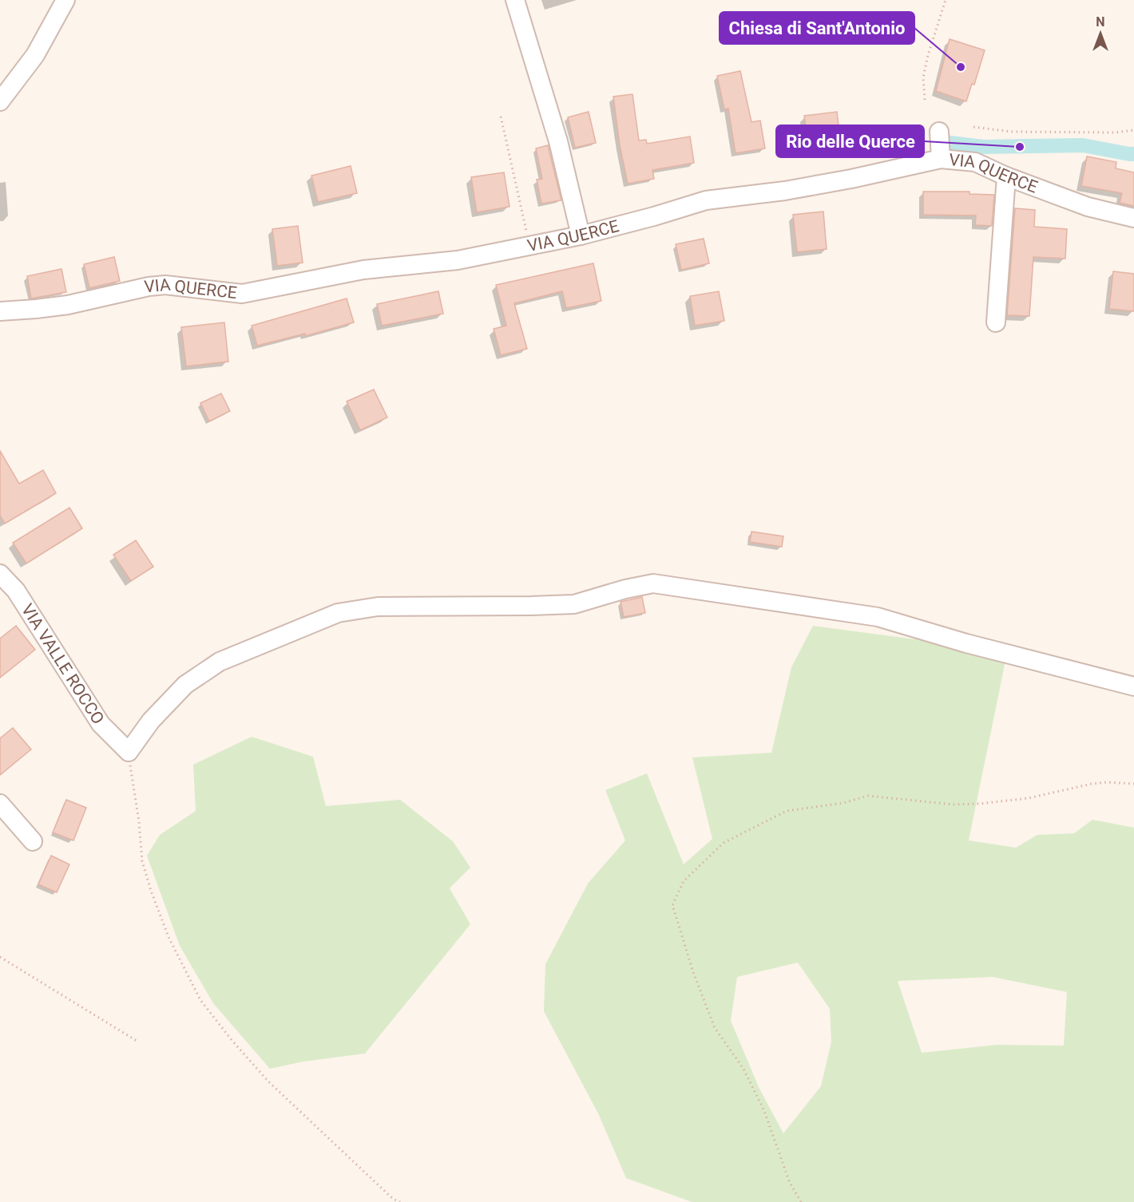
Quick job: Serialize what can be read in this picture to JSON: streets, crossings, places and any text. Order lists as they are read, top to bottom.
{
  "streets": {
    "street": ["VIA QUERCE", "VIA VALLE ROCCO"]
  },
  "places": ["Chiesa di Sant'Antonio", "Rio delle Querce"],
  "north": "top"
}
